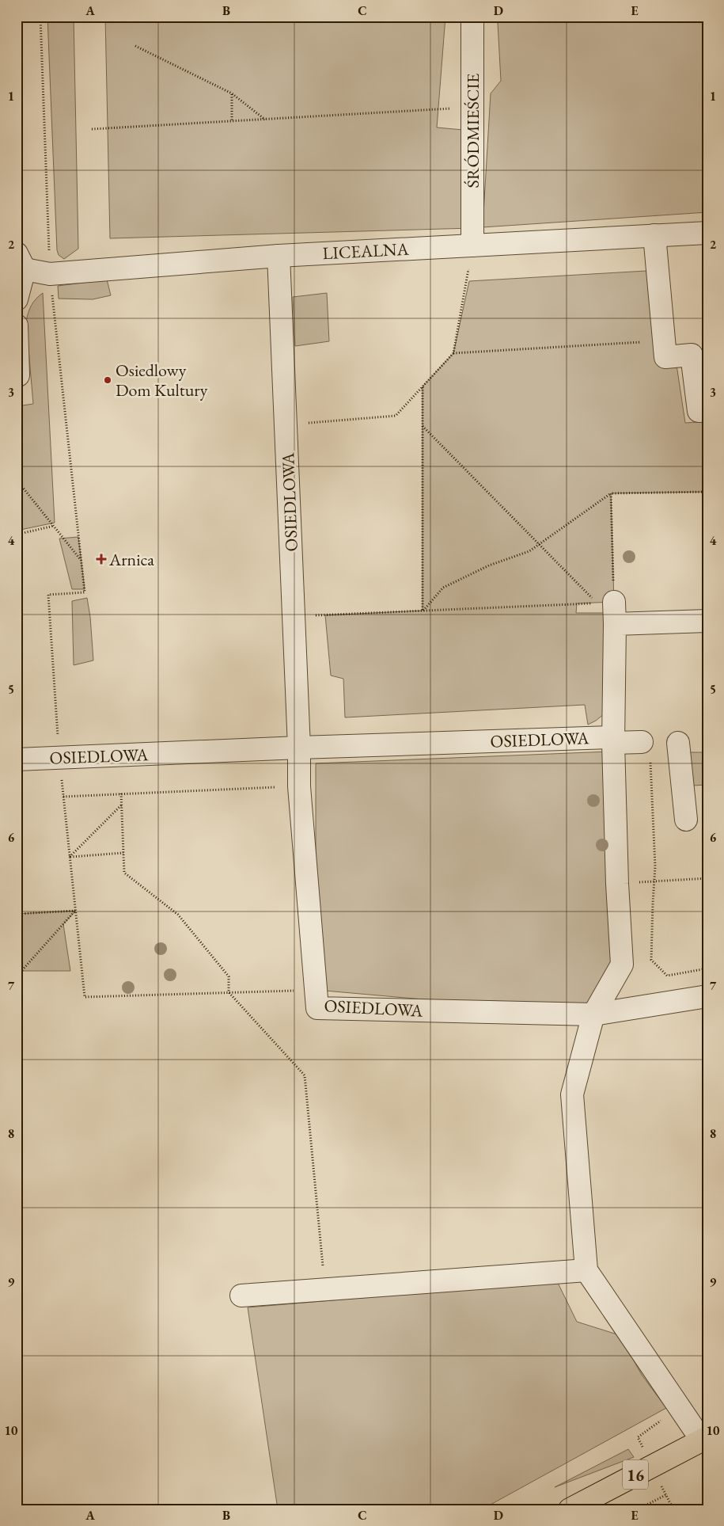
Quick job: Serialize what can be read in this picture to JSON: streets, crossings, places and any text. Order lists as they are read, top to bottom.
{
  "streets": {
    "main road": ["16"],
    "street": ["ŚRÓDMIEŚCIE", "LICEALNA", "OSIEDLOWA"]
  },
  "crossings": [
    ["ŚRÓDMIEŚCIE", "LICEALNA"],
    ["LICEALNA", "OSIEDLOWA"]
  ],
  "places": {
    "other": ["Osiedlowy Dom Kultury"],
    "health": ["Arnica"]
  },
  "grid": {
    "columns": [
      "A",
      "B",
      "C",
      "D",
      "E"
    ],
    "rows": [
      "1",
      "2",
      "3",
      "4",
      "5",
      "6",
      "7",
      "8",
      "9",
      "10"
    ]
  }
}
